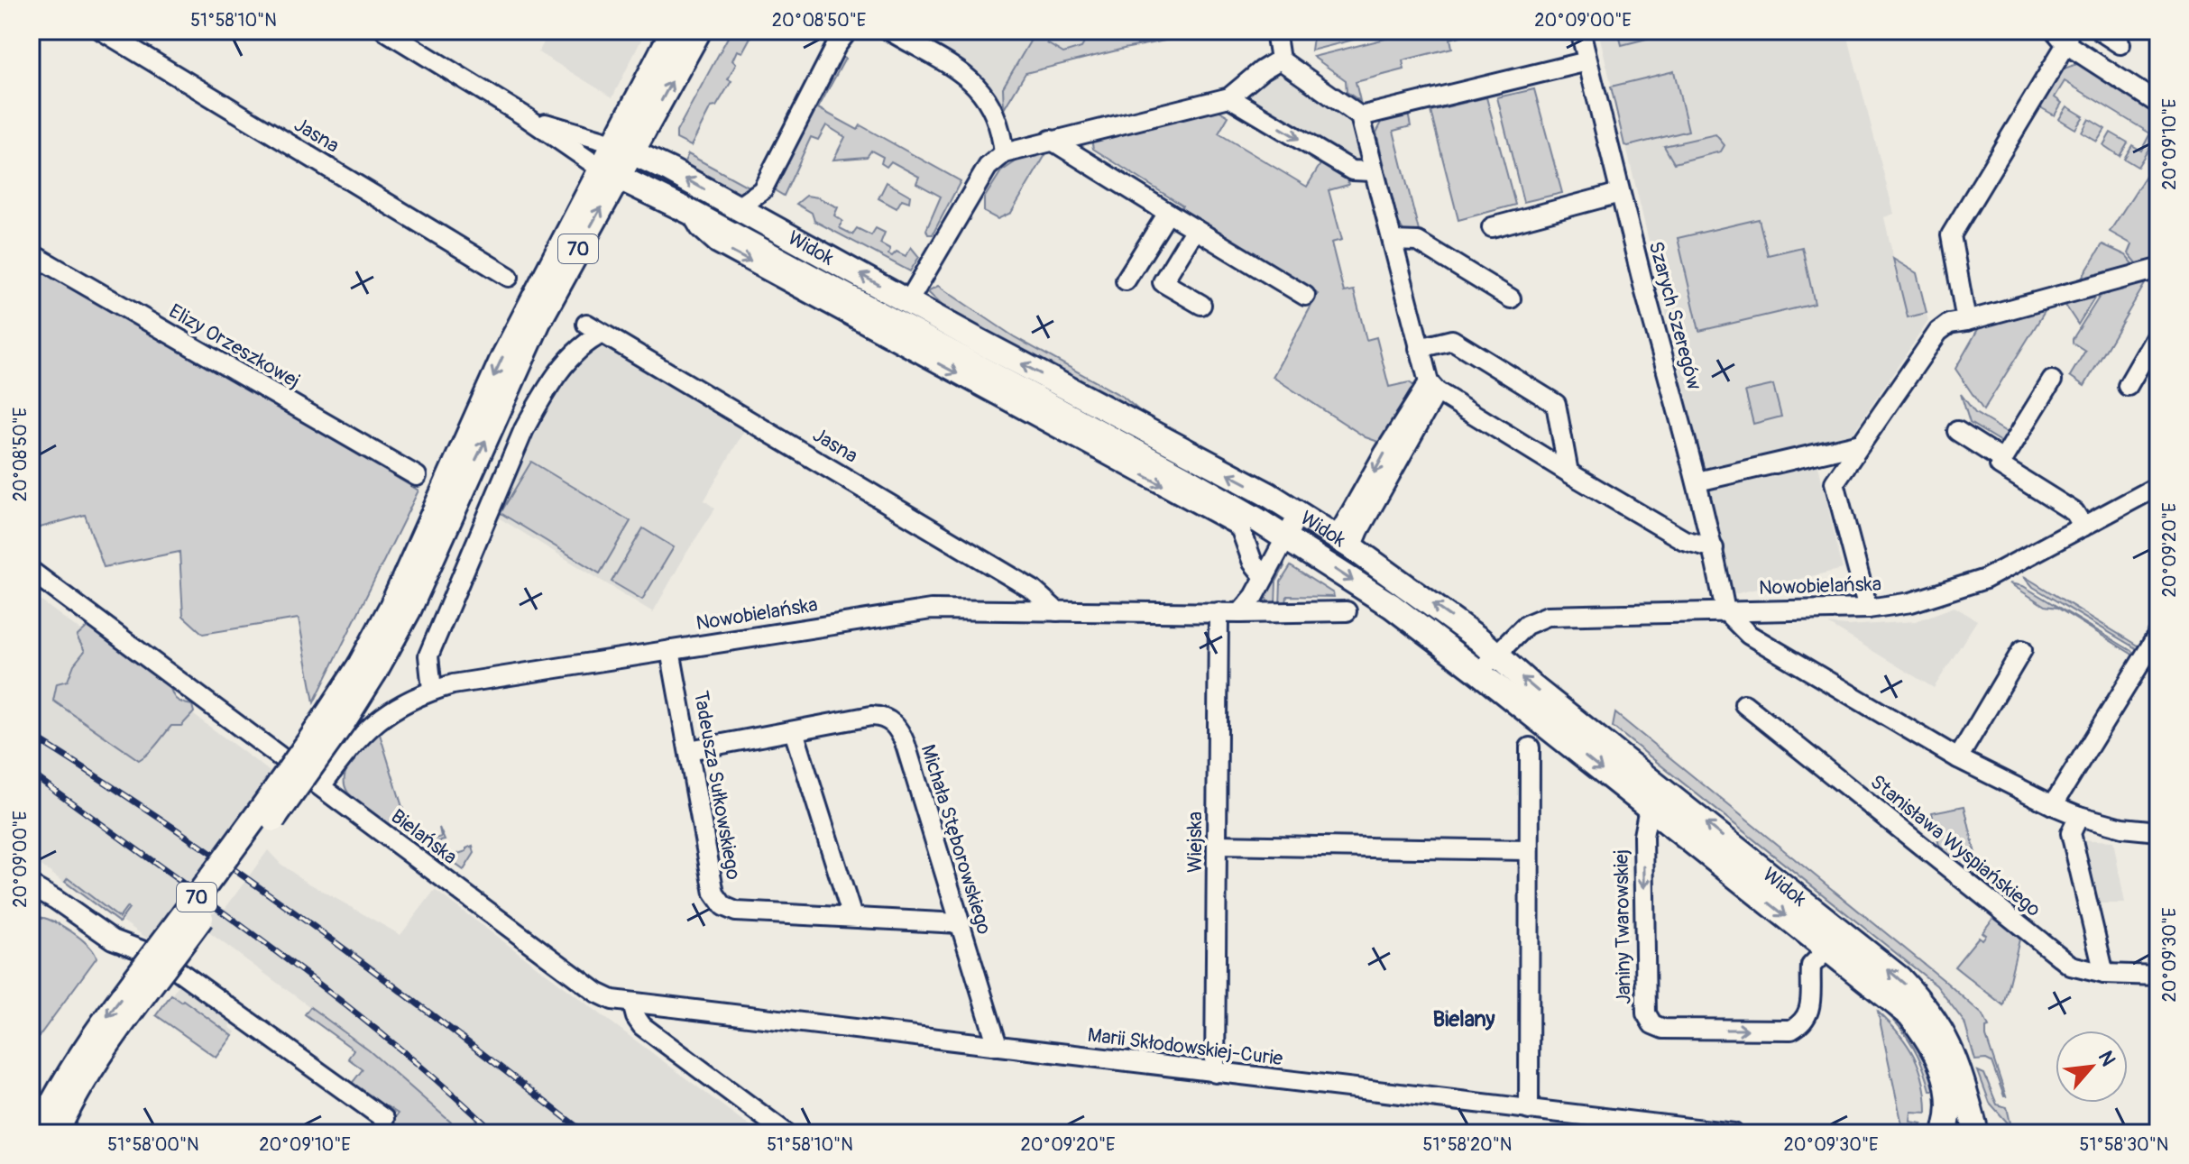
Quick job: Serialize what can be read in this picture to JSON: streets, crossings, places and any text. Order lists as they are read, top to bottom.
{
  "streets": {
    "main road": ["Widok", "70"],
    "street": [
      "Jasna",
      "Szarych Szeregów",
      "Elizy Orzeszkowej",
      "Nowobielańska",
      "Tadeusza Sułkowskiego",
      "Bielańska",
      "Michała Stęborowskiego",
      "Wiejska",
      "Stanisława Wyspiańskiego",
      "Janiny Twarowskiej",
      "Marii Skłodowskiej-Curie"
    ]
  },
  "crossings": [
    ["Jasna", "Nowobielańska"],
    ["Widok", "70"],
    ["Widok", "Nowobielańska"],
    ["Widok", "Janiny Twarowskiej"],
    ["Szarych Szeregów", "Nowobielańska"],
    ["Nowobielańska", "Tadeusza Sułkowskiego"],
    ["Nowobielańska", "Bielańska"],
    ["Nowobielańska", "Wiejska"],
    ["Tadeusza Sułkowskiego", "Michała Stęborowskiego"],
    ["Bielańska", "Marii Skłodowskiej-Curie"],
    ["Michała Stęborowskiego", "Marii Skłodowskiej-Curie"],
    ["Wiejska", "Marii Skłodowskiej-Curie"]
  ],
  "districts": ["Bielany"],
  "north": "top right",
  "coordinates": [
    "51°58'10\"N",
    "20°08'50\"E",
    "20°09'00\"E",
    "20°09'10\"E",
    "20°09'20\"E",
    "20°09'30\"E",
    "51°58'00\"N",
    "51°58'20\"N",
    "51°58'30\"N"
  ]
}
